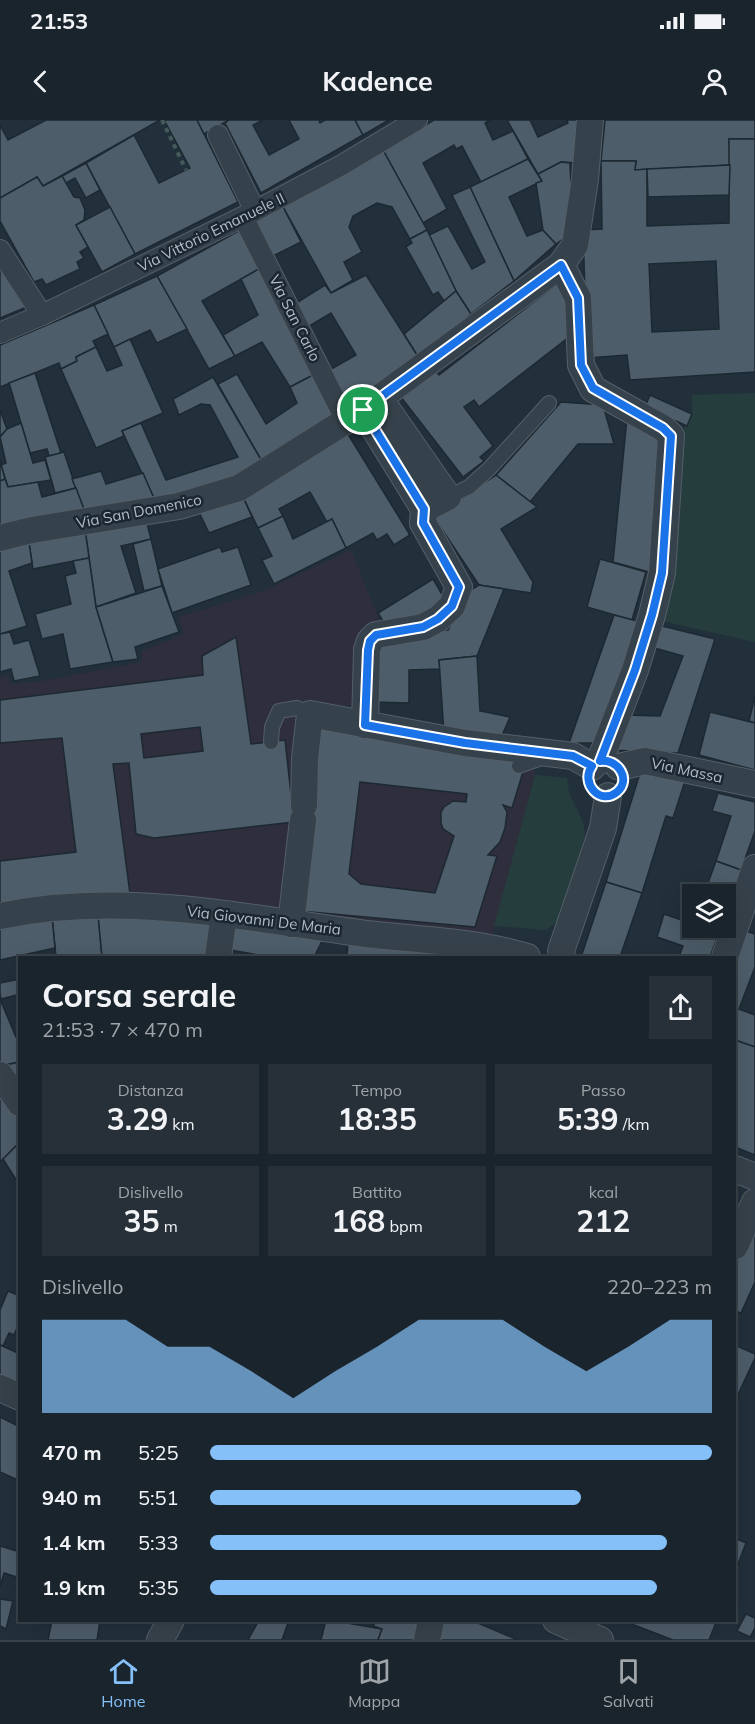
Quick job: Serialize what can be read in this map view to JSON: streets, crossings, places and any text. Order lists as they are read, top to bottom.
{
  "streets": {
    "street": [
      "Via Vittorio Emanuele II",
      "Via San Carlo",
      "Via San Domenico",
      "Via Massa",
      "Via Giovanni De Maria"
    ]
  },
  "crossings": [
    ["Via Vittorio Emanuele II", "Via San Carlo"],
    ["Via San Carlo", "Via San Domenico"]
  ],
  "page": {
    "status": "21:53",
    "header": "Kadence",
    "heading": ["Corsa serale", "21:53 · 7 × 470 m"],
    "stats": [
      ["Distanza", "3.29 km"],
      ["Tempo", "18:35"],
      ["Passo", "5:39 /km"],
      ["Dislivello", "35 m"],
      ["Battito", "168 bpm"],
      ["kcal", "212"]
    ],
    "chart": ["Dislivello", "220–223 m"],
    "list": [
      {
        "name": "470 m",
        "note": "5:25"
      },
      {
        "name": "940 m",
        "note": "5:51"
      },
      {
        "name": "1.4 km",
        "note": "5:33"
      },
      {
        "name": "1.9 km",
        "note": "5:35"
      }
    ],
    "tabs": ["Home", "Mappa", "Salvati"]
  }
}
